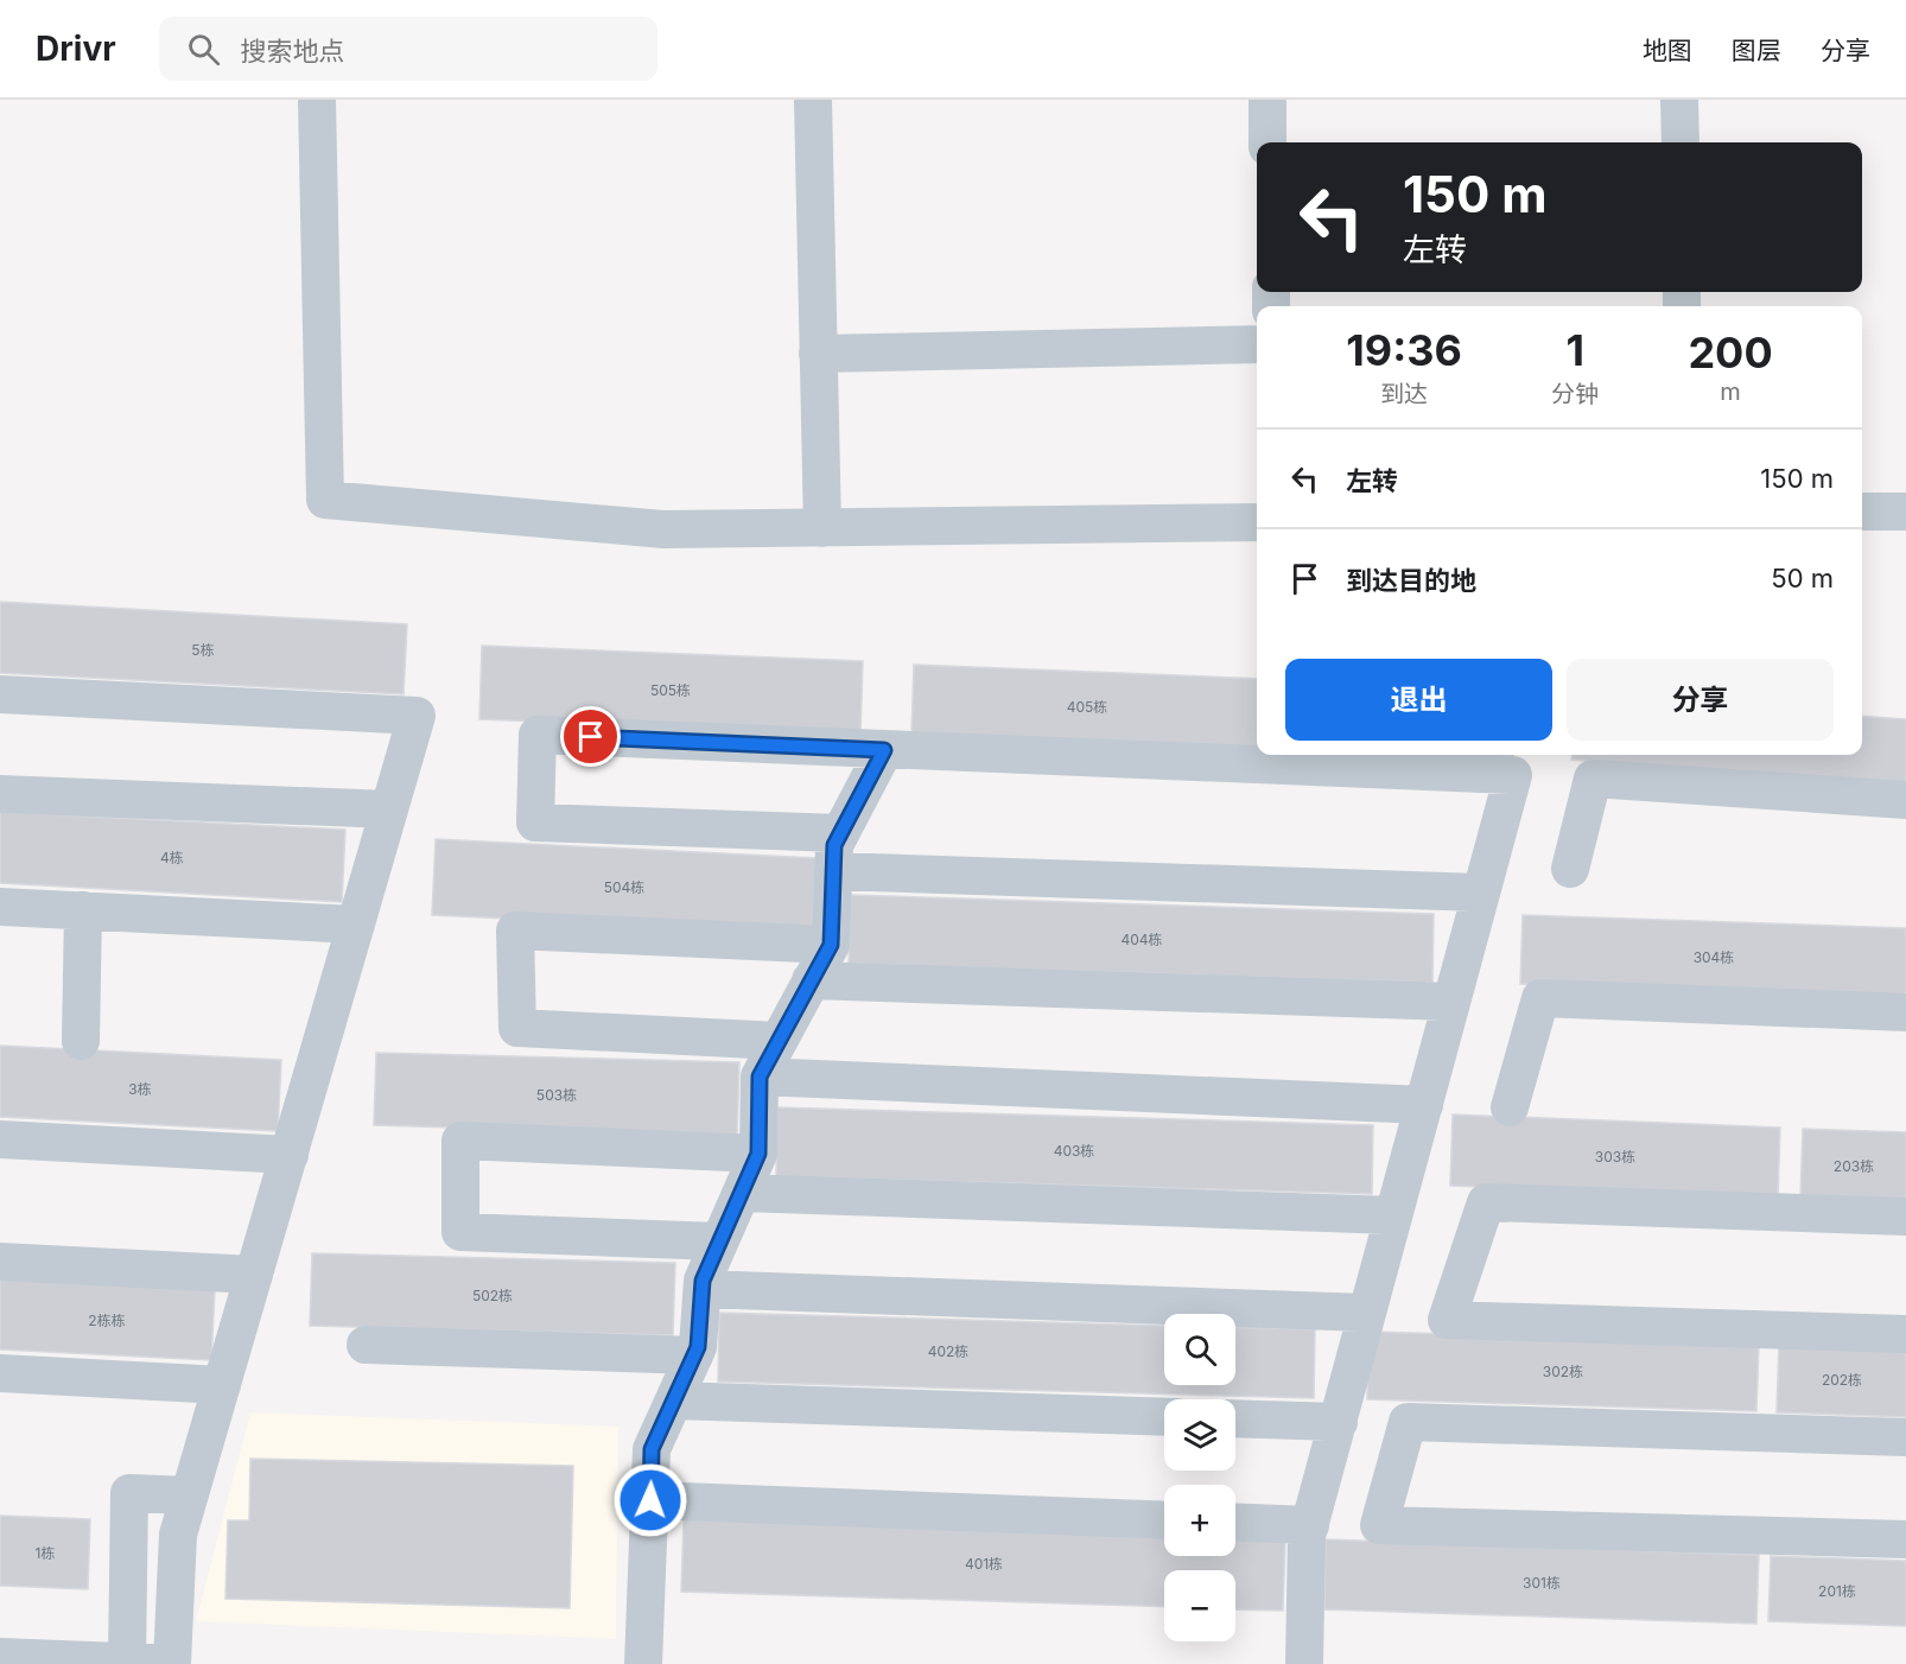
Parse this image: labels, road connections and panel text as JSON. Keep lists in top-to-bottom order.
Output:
{
  "house_numbers": [
    "5栋",
    "505栋",
    "405栋",
    "4栋",
    "504栋",
    "404栋",
    "304栋",
    "3栋",
    "503栋",
    "403栋",
    "303栋",
    "203栋",
    "502栋",
    "2栋栋",
    "402栋",
    "302栋",
    "202栋",
    "1栋",
    "401栋",
    "301栋",
    "201栋"
  ],
  "page": {
    "header": "Drivr",
    "search": "搜索地点",
    "nav": ["地图", "图层", "分享"],
    "turn": ["150 m", "左转"],
    "eta": [
      "19:36",
      "到达",
      "1",
      "分钟",
      "200",
      "m"
    ],
    "list": [
      {
        "name": "左转",
        "value": "150 m"
      },
      {
        "name": "到达目的地",
        "value": "50 m"
      }
    ],
    "buttons": ["退出", "分享"],
    "map_buttons": ["+", "−"]
  }
}
